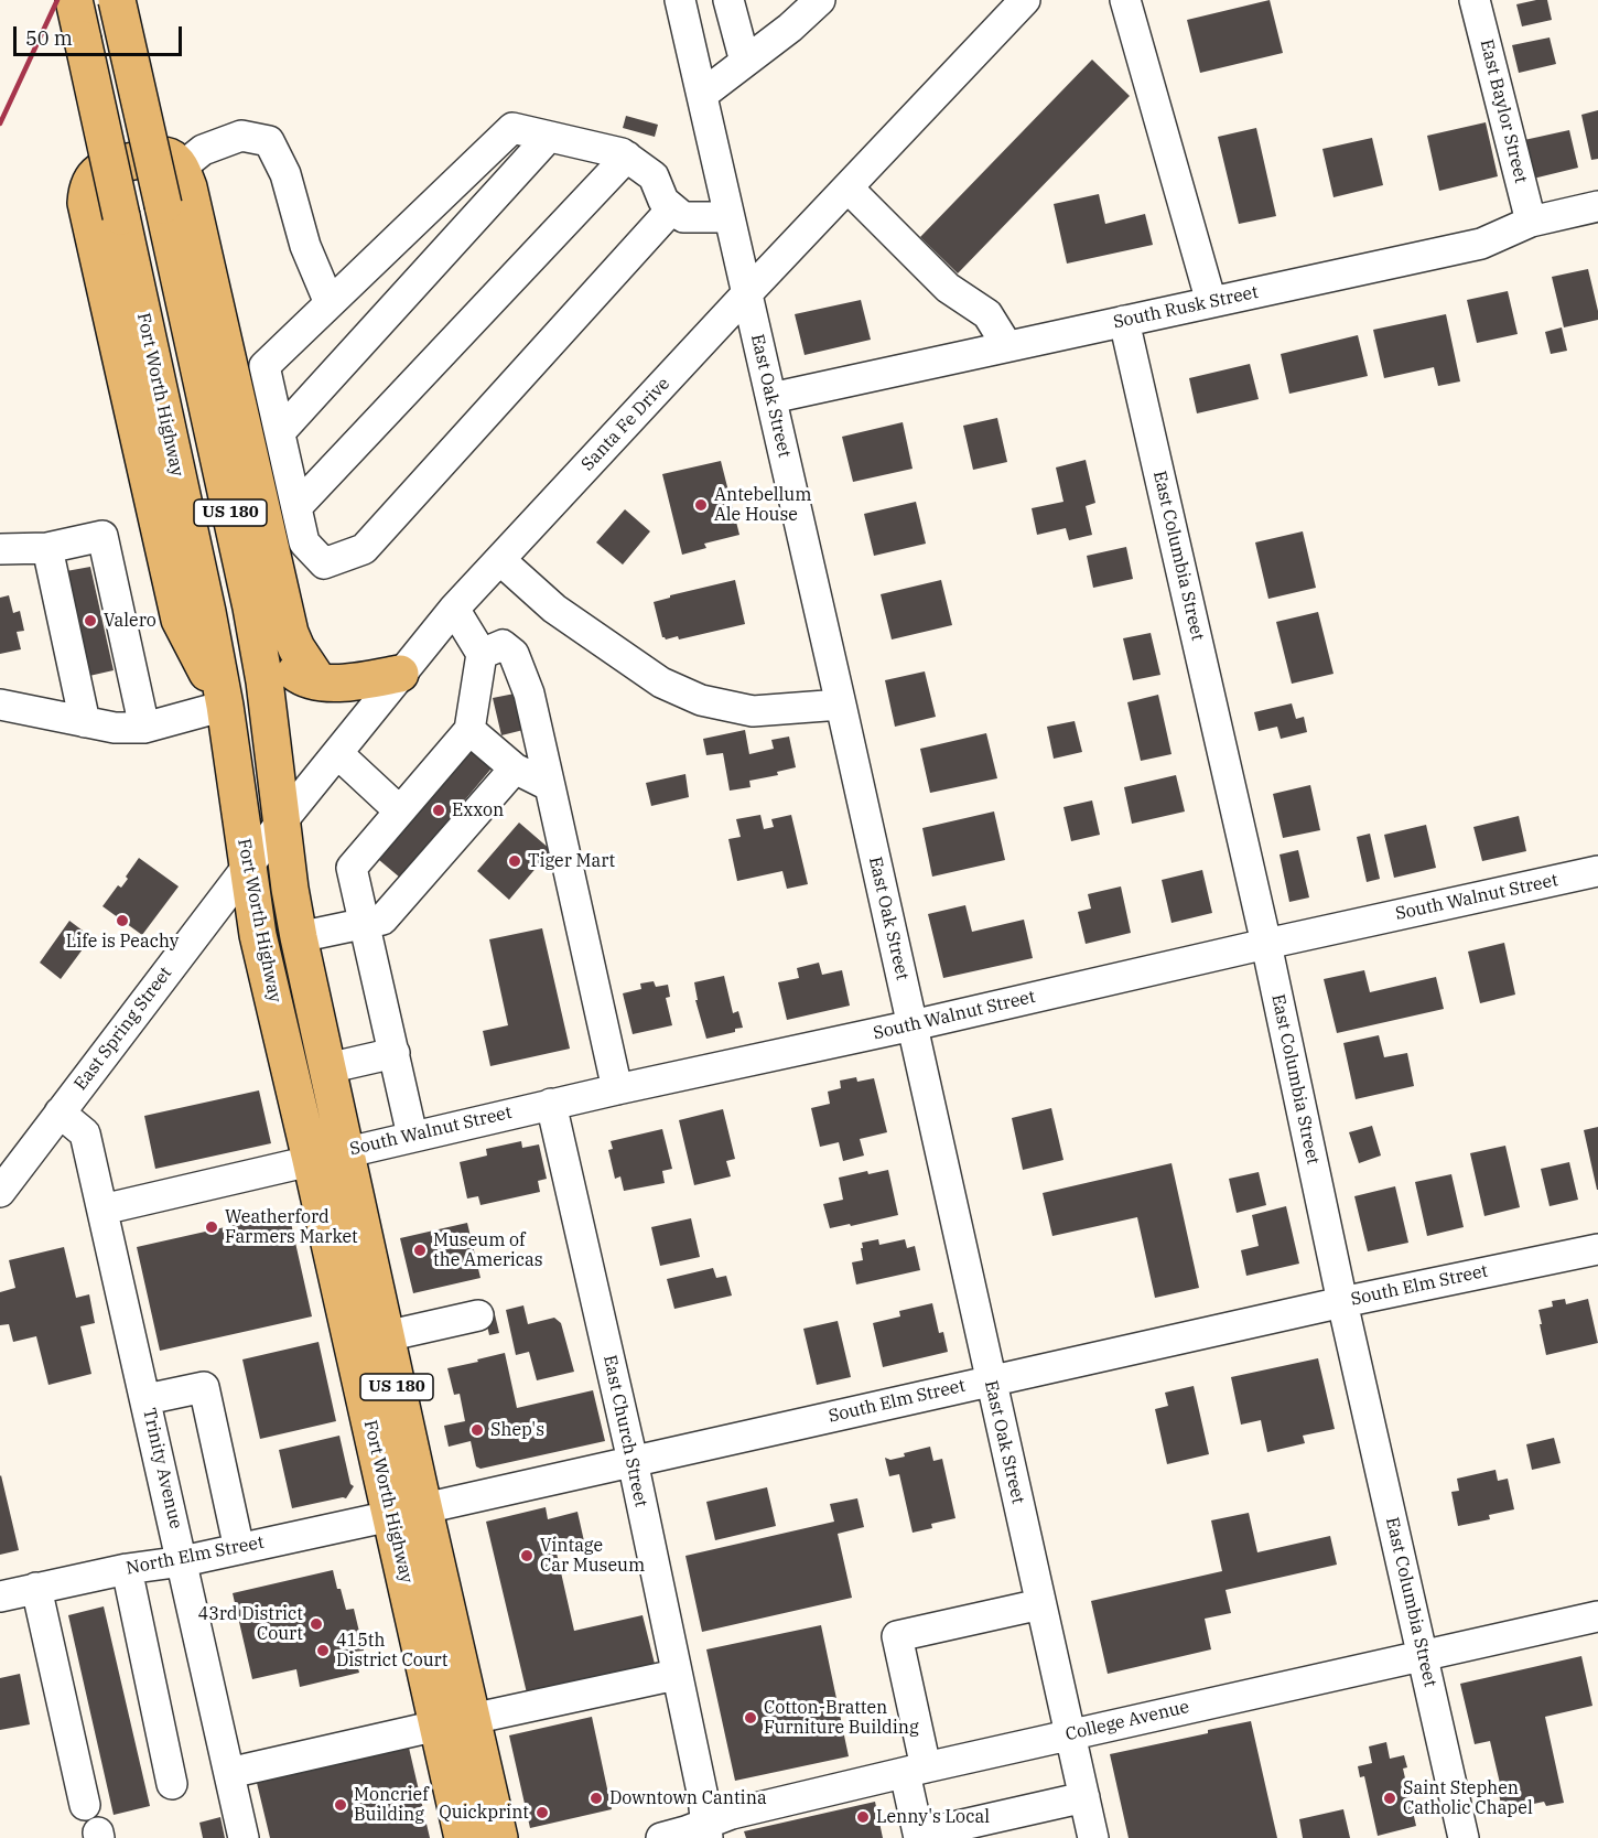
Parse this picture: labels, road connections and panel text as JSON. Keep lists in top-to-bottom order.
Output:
{
  "streets": {
    "main road": ["Fort Worth Highway", "US 180"],
    "street": [
      "East Baylor Street",
      "South Rusk Street",
      "East Oak Street",
      "Santa Fe Drive",
      "East Columbia Street",
      "South Walnut Street",
      "East Spring Street",
      "South Elm Street",
      "East Church Street",
      "Trinity Avenue",
      "North Elm Street",
      "College Avenue"
    ]
  },
  "crossings": [
    ["East Baylor Street", "South Rusk Street"],
    ["South Rusk Street", "East Oak Street"],
    ["South Rusk Street", "East Columbia Street"],
    ["Fort Worth Highway", "Santa Fe Drive"],
    ["Fort Worth Highway", "South Walnut Street"],
    ["Fort Worth Highway", "East Spring Street"],
    ["Fort Worth Highway", "South Elm Street"],
    ["Fort Worth Highway", "North Elm Street"],
    ["East Oak Street", "Santa Fe Drive"],
    ["East Oak Street", "South Walnut Street"],
    ["East Oak Street", "South Elm Street"],
    ["East Oak Street", "College Avenue"],
    ["Santa Fe Drive", "East Spring Street"],
    ["East Columbia Street", "South Walnut Street"],
    ["East Columbia Street", "South Elm Street"],
    ["East Columbia Street", "College Avenue"],
    ["South Walnut Street", "East Church Street"],
    ["South Walnut Street", "Trinity Avenue"],
    ["East Spring Street", "Trinity Avenue"],
    ["South Elm Street", "East Church Street"],
    ["South Elm Street", "North Elm Street"],
    ["East Church Street", "College Avenue"],
    ["Trinity Avenue", "North Elm Street"]
  ],
  "places": [
    "Antebellum Ale House",
    "Valero",
    "Exxon",
    "Tiger Mart",
    "Life is Peachy",
    "Weatherford Farmers Market",
    "Museum of the Americas",
    "Shep's",
    "Vintage Car Museum",
    "43rd District Court",
    "415th District Court",
    "Cotton-Bratten Furniture Building",
    "Downtown Cantina",
    "Saint Stephen Catholic Chapel",
    "Moncrief Building",
    "Quickprint",
    "Lenny's Local"
  ],
  "scale_bar": "50 m"
}
